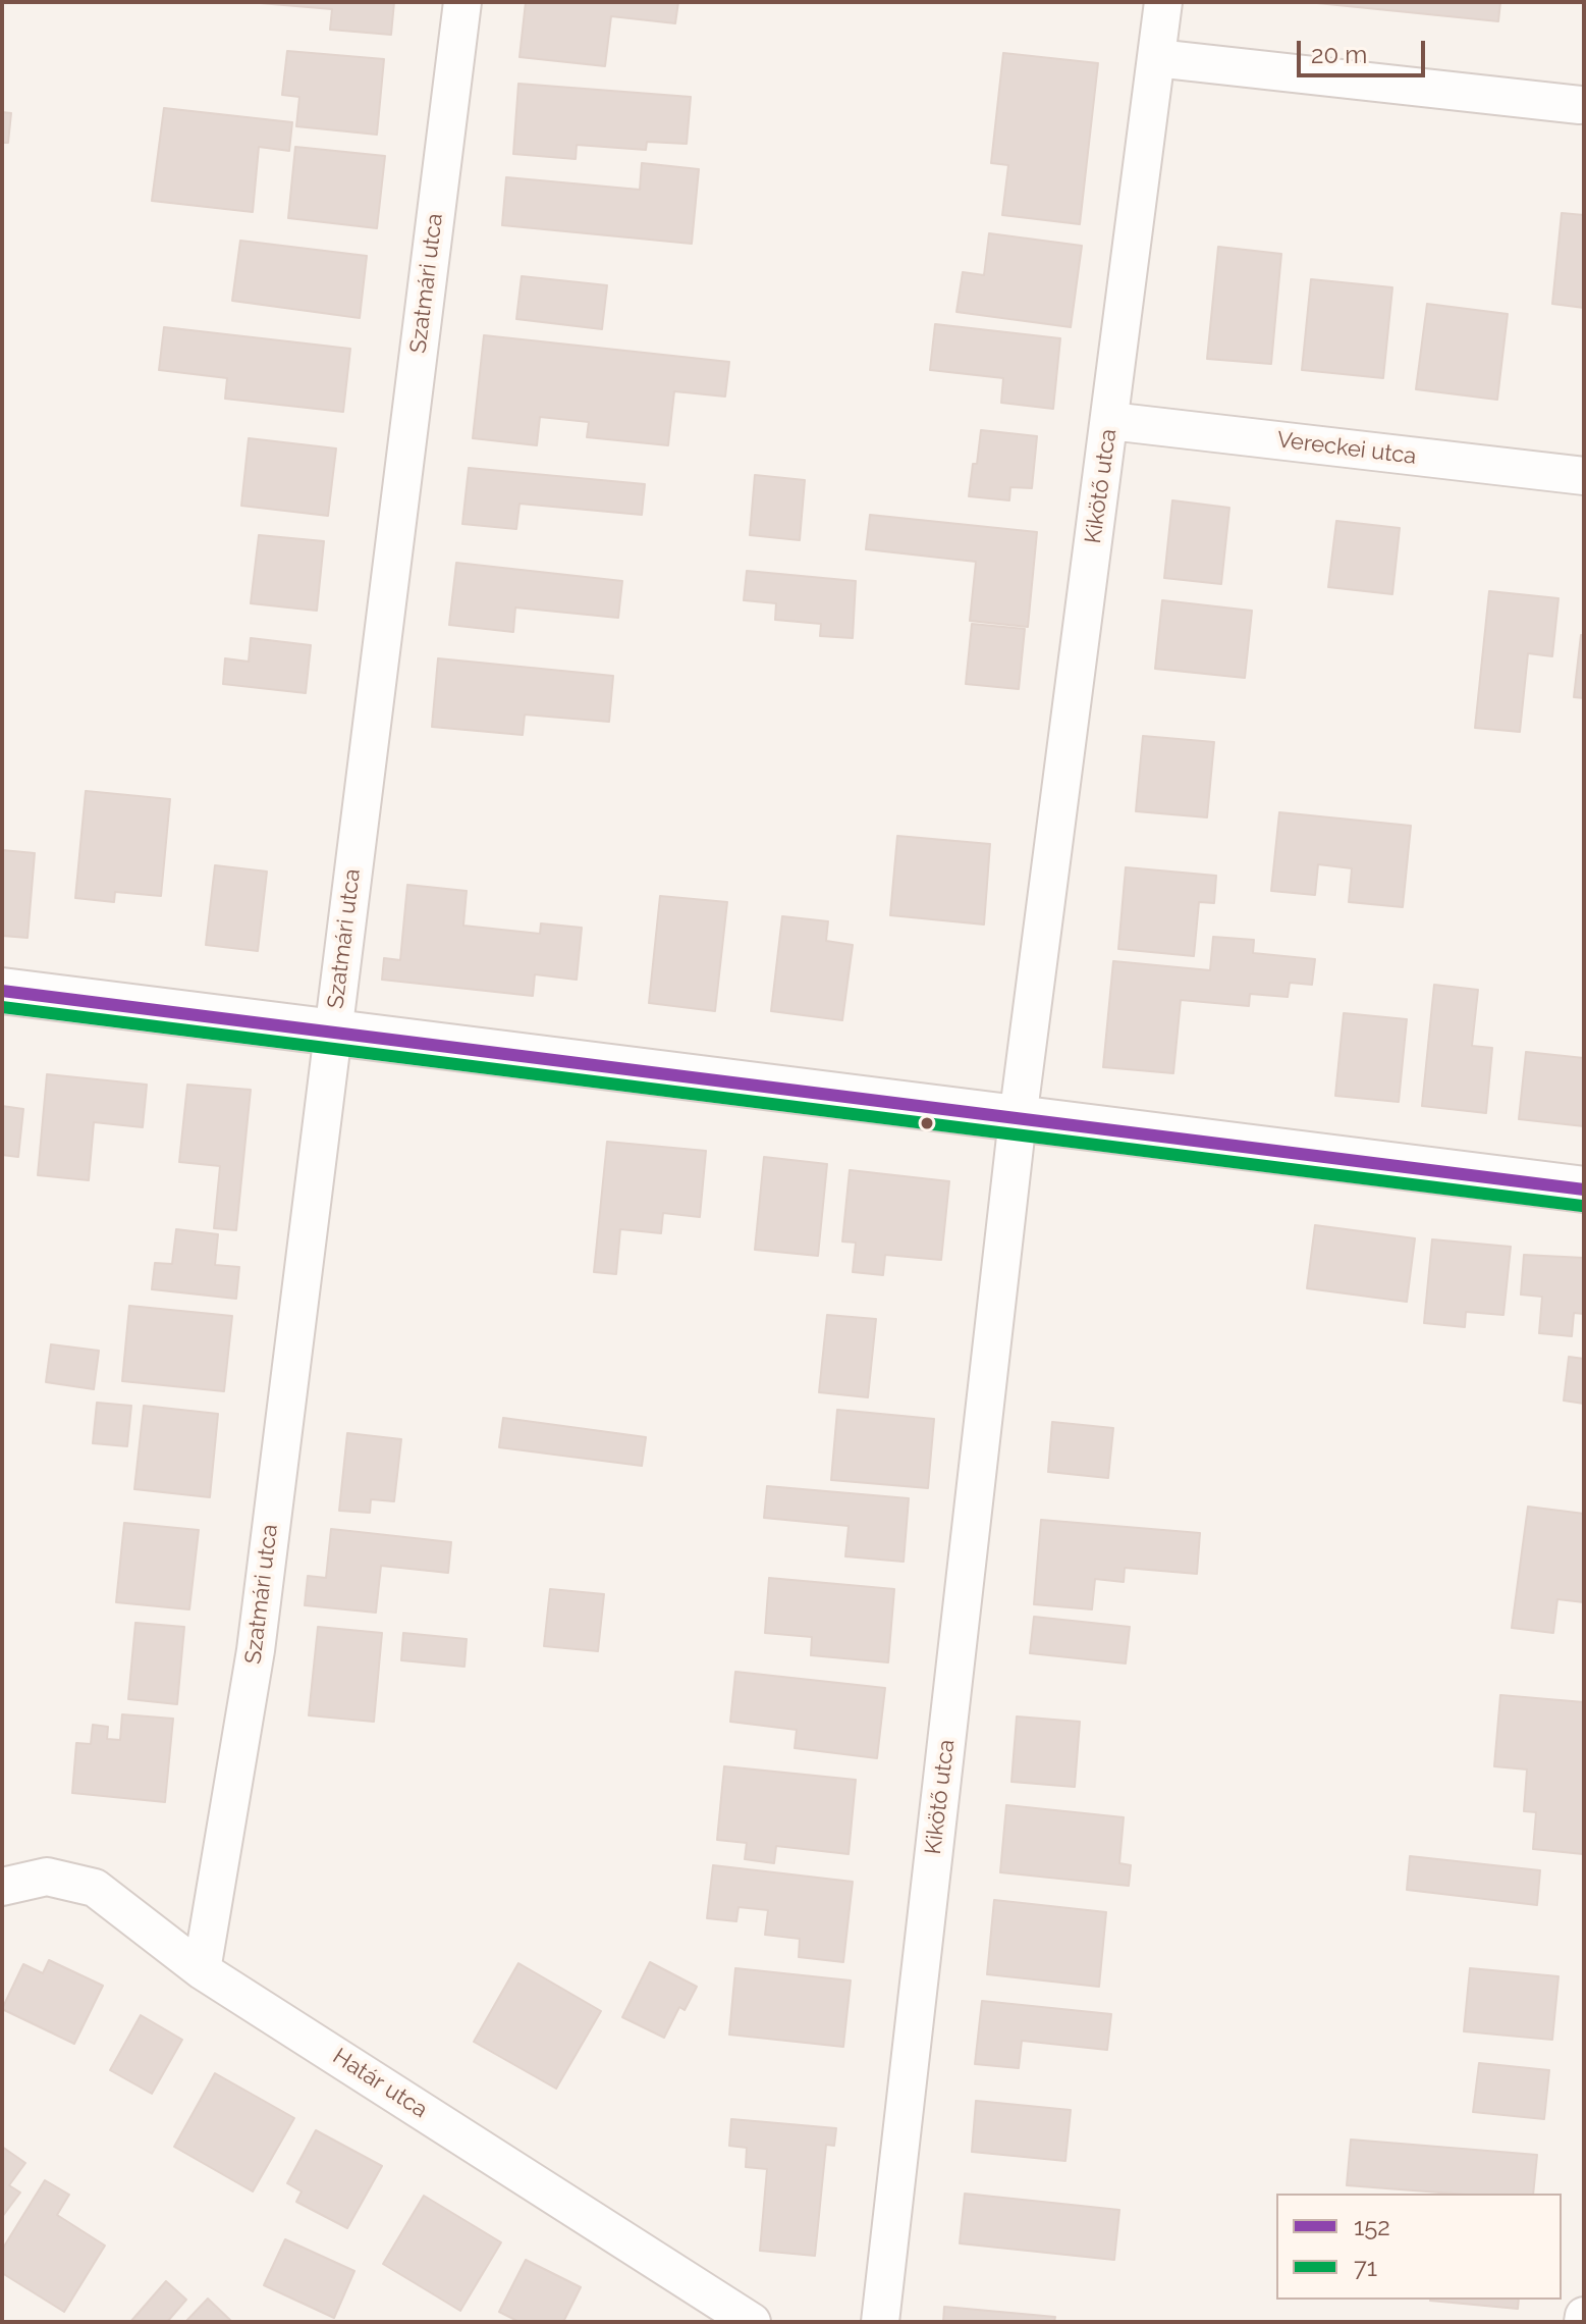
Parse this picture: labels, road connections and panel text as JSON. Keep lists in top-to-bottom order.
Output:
{
  "streets": {
    "street": [
      "Szatmári utca",
      "Vereckei utca",
      "Kikötő utca",
      "Határ utca"
    ]
  },
  "crossings": [
    ["Szatmári utca", "Határ utca"],
    ["Vereckei utca", "Kikötő utca"]
  ],
  "lines": ["transit line 152", "transit line 71"],
  "legend": ["152", "71"],
  "scale_bar": "20 m"
}
